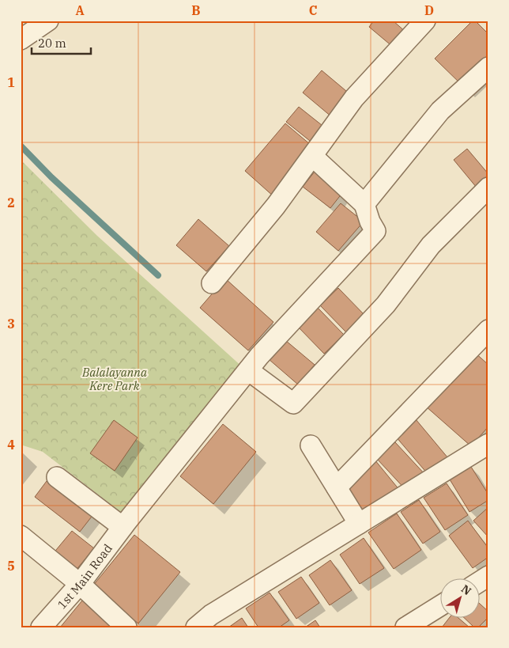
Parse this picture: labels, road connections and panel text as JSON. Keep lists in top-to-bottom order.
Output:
{
  "streets": {
    "street": ["1st Main Road"]
  },
  "parks": ["Balalayanna Kere Park"],
  "scale_bar": "20 m",
  "north": "top right",
  "grid": {
    "columns": [
      "A",
      "B",
      "C",
      "D"
    ],
    "rows": [
      "1",
      "2",
      "3",
      "4",
      "5"
    ]
  }
}
